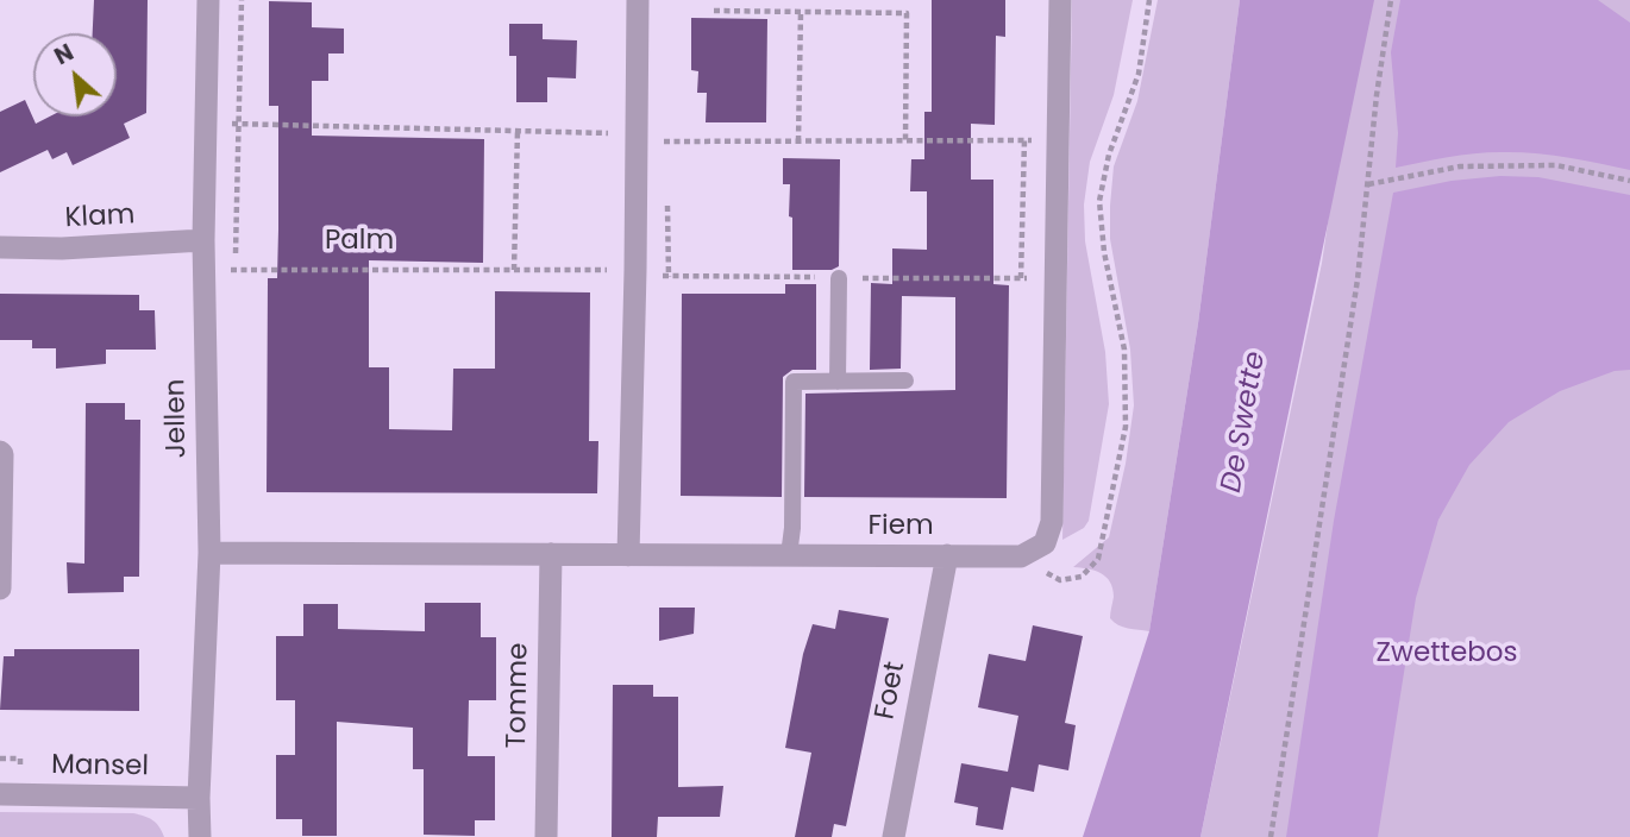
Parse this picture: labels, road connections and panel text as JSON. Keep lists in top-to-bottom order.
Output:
{
  "streets": {
    "street": [
      "Klam",
      "Jellen",
      "Fiem",
      "Foet",
      "Tomme",
      "Mansel"
    ],
    "path": ["Palm"]
  },
  "crossings": [
    ["Klam", "Jellen"],
    ["Palm", "Jellen"],
    ["Jellen", "Fiem"],
    ["Jellen", "Mansel"],
    ["Fiem", "Foet"],
    ["Fiem", "Tomme"]
  ],
  "water": ["De Swette"],
  "parks": ["Zwettebos"],
  "north": "top left"
}
